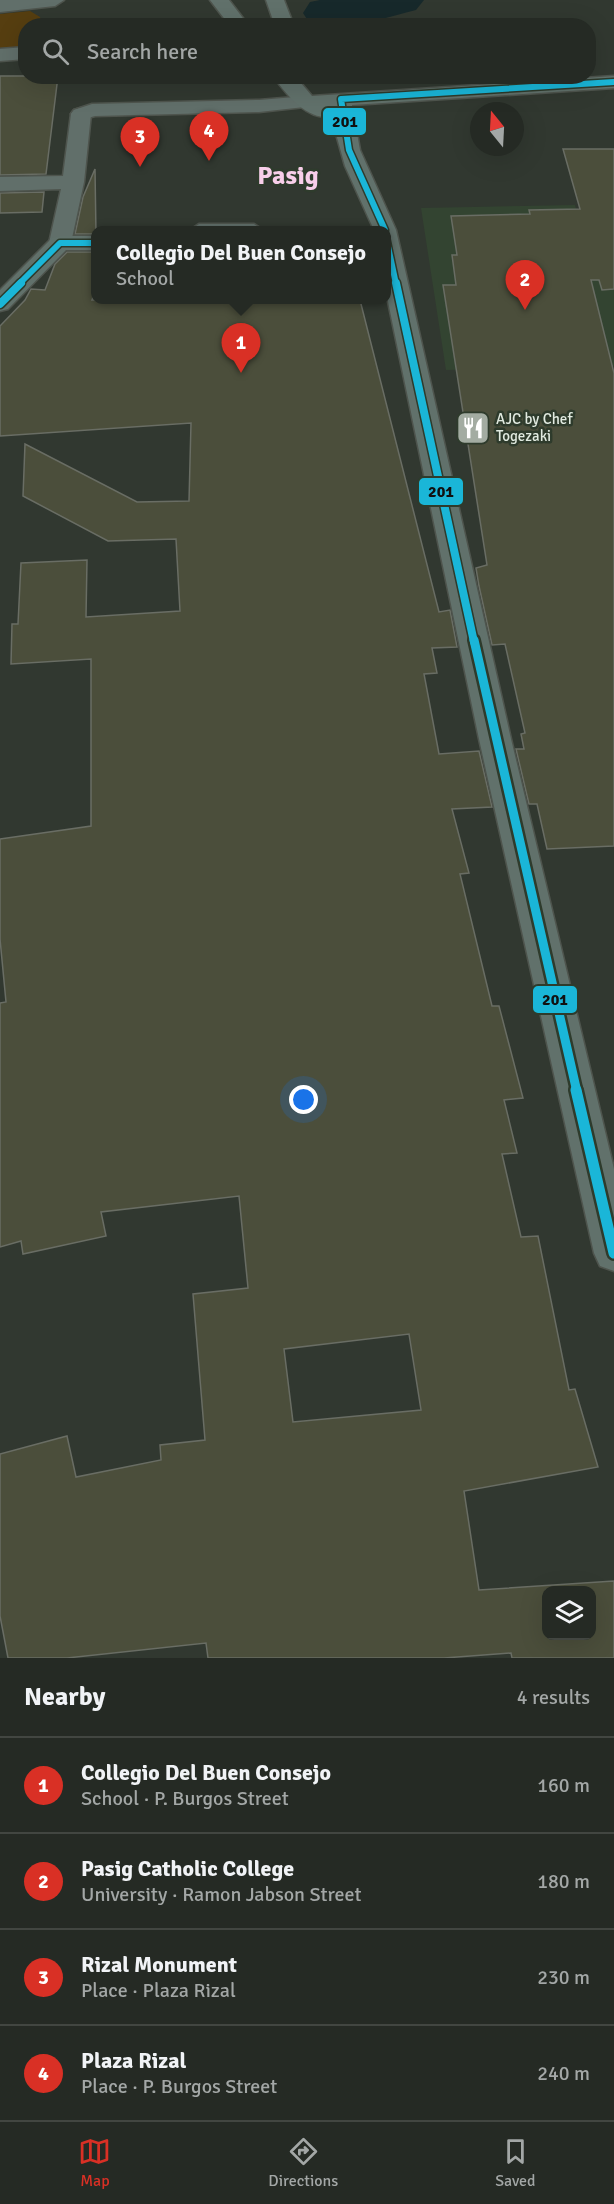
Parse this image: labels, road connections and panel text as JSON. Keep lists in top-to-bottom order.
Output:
{
  "districts": ["Pasig"],
  "places": {
    "restaurant": ["AJC by Chef Togezaki"]
  },
  "lines": ["transit line 201"],
  "north": "top",
  "page": {
    "search": "Search here",
    "pins": [
      "4",
      "3",
      "2",
      "1"
    ],
    "popup": ["Collegio Del Buen Consejo", "School"],
    "heading": ["Nearby", "4 results"],
    "list": [
      {
        "mark": "1",
        "name": "Collegio Del Buen Consejo",
        "note": "School · P. Burgos Street",
        "value": "160 m"
      },
      {
        "mark": "2",
        "name": "Pasig Catholic College",
        "note": "University · Ramon Jabson Street",
        "value": "180 m"
      },
      {
        "mark": "3",
        "name": "Rizal Monument",
        "note": "Place · Plaza Rizal",
        "value": "230 m"
      },
      {
        "mark": "4",
        "name": "Plaza Rizal",
        "note": "Place · P. Burgos Street",
        "value": "240 m"
      }
    ],
    "nav": ["Map", "Directions", "Saved"]
  }
}
